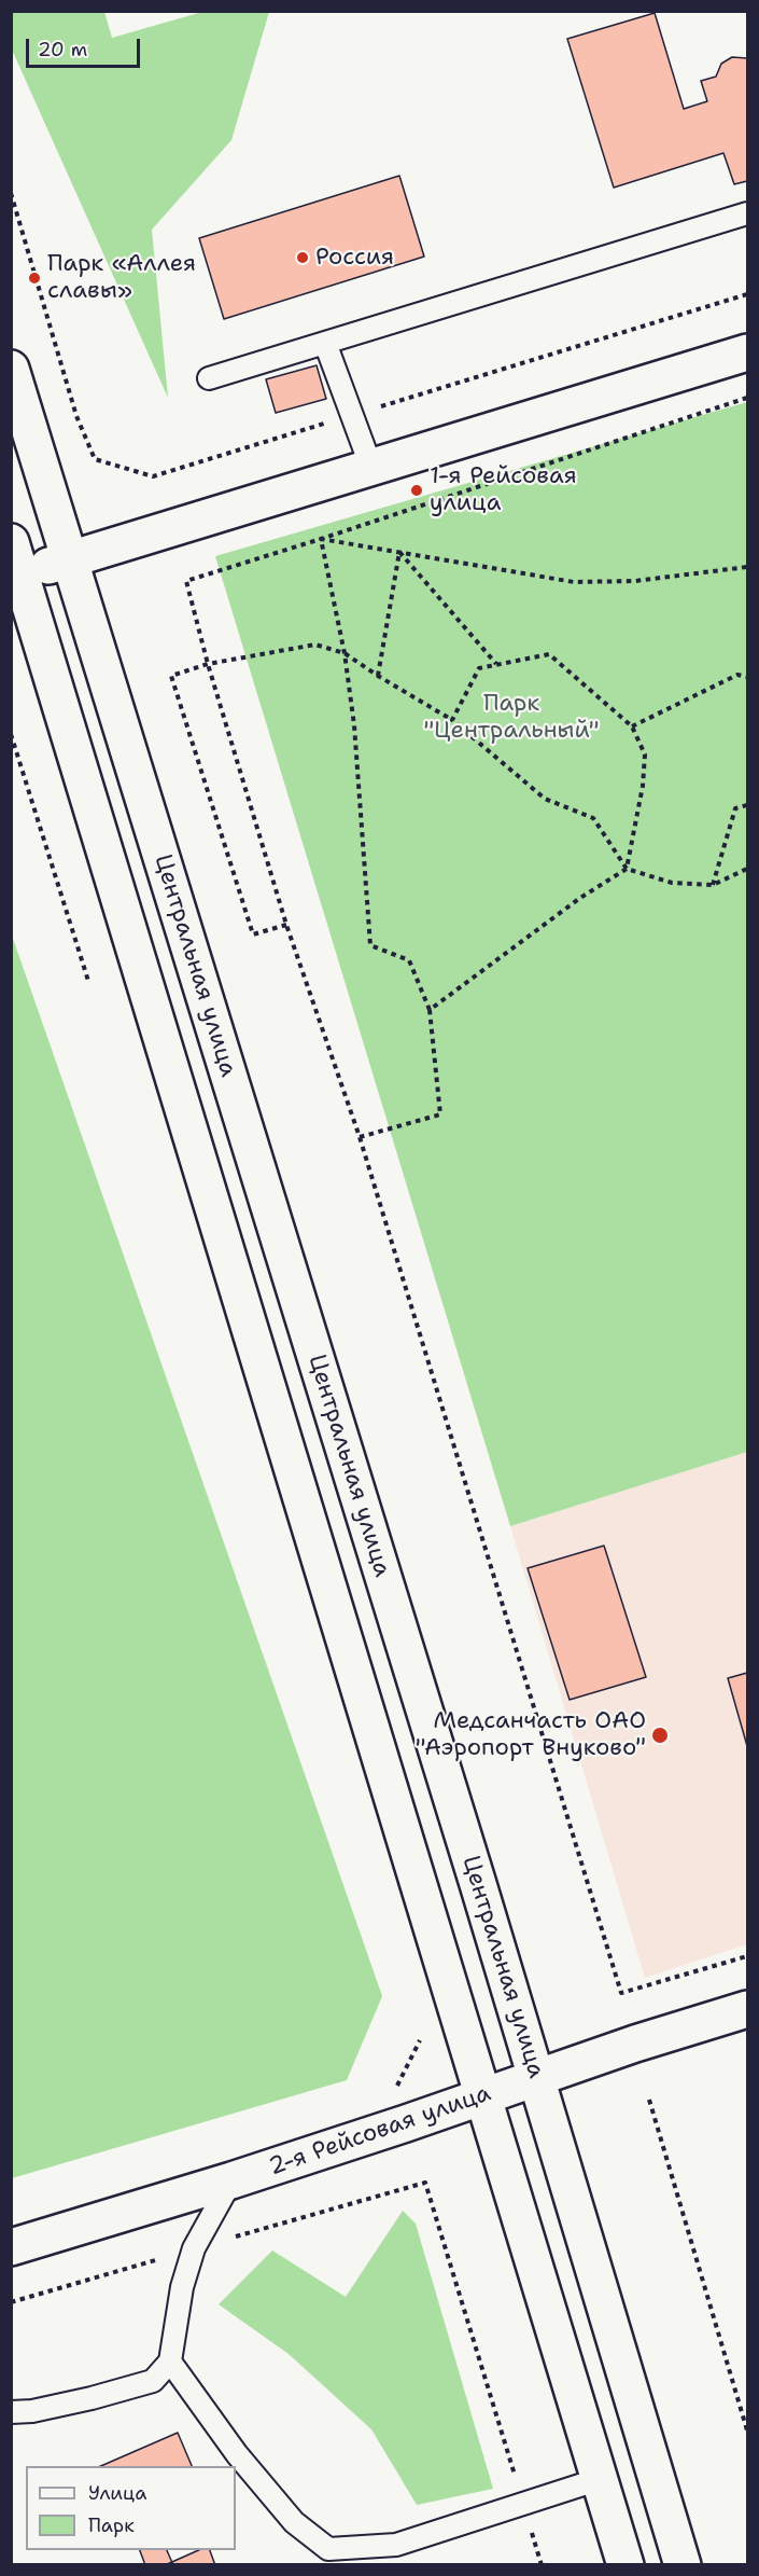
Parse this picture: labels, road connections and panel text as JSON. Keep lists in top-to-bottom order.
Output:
{
  "streets": {
    "main road": ["Центральная улица", "2-я Рейсовая улица"]
  },
  "crossings": [
    ["Центральная улица", "2-я Рейсовая улица"]
  ],
  "parks": ["Парк \"Центральный\""],
  "places": [
    "Россия",
    "Парк «Аллея славы»",
    "1-я Рейсовая улица",
    "Медсанчасть ОАО \"Аэропорт Внуково\""
  ],
  "legend": ["Улица", "Парк"],
  "scale_bar": "20 m"
}
